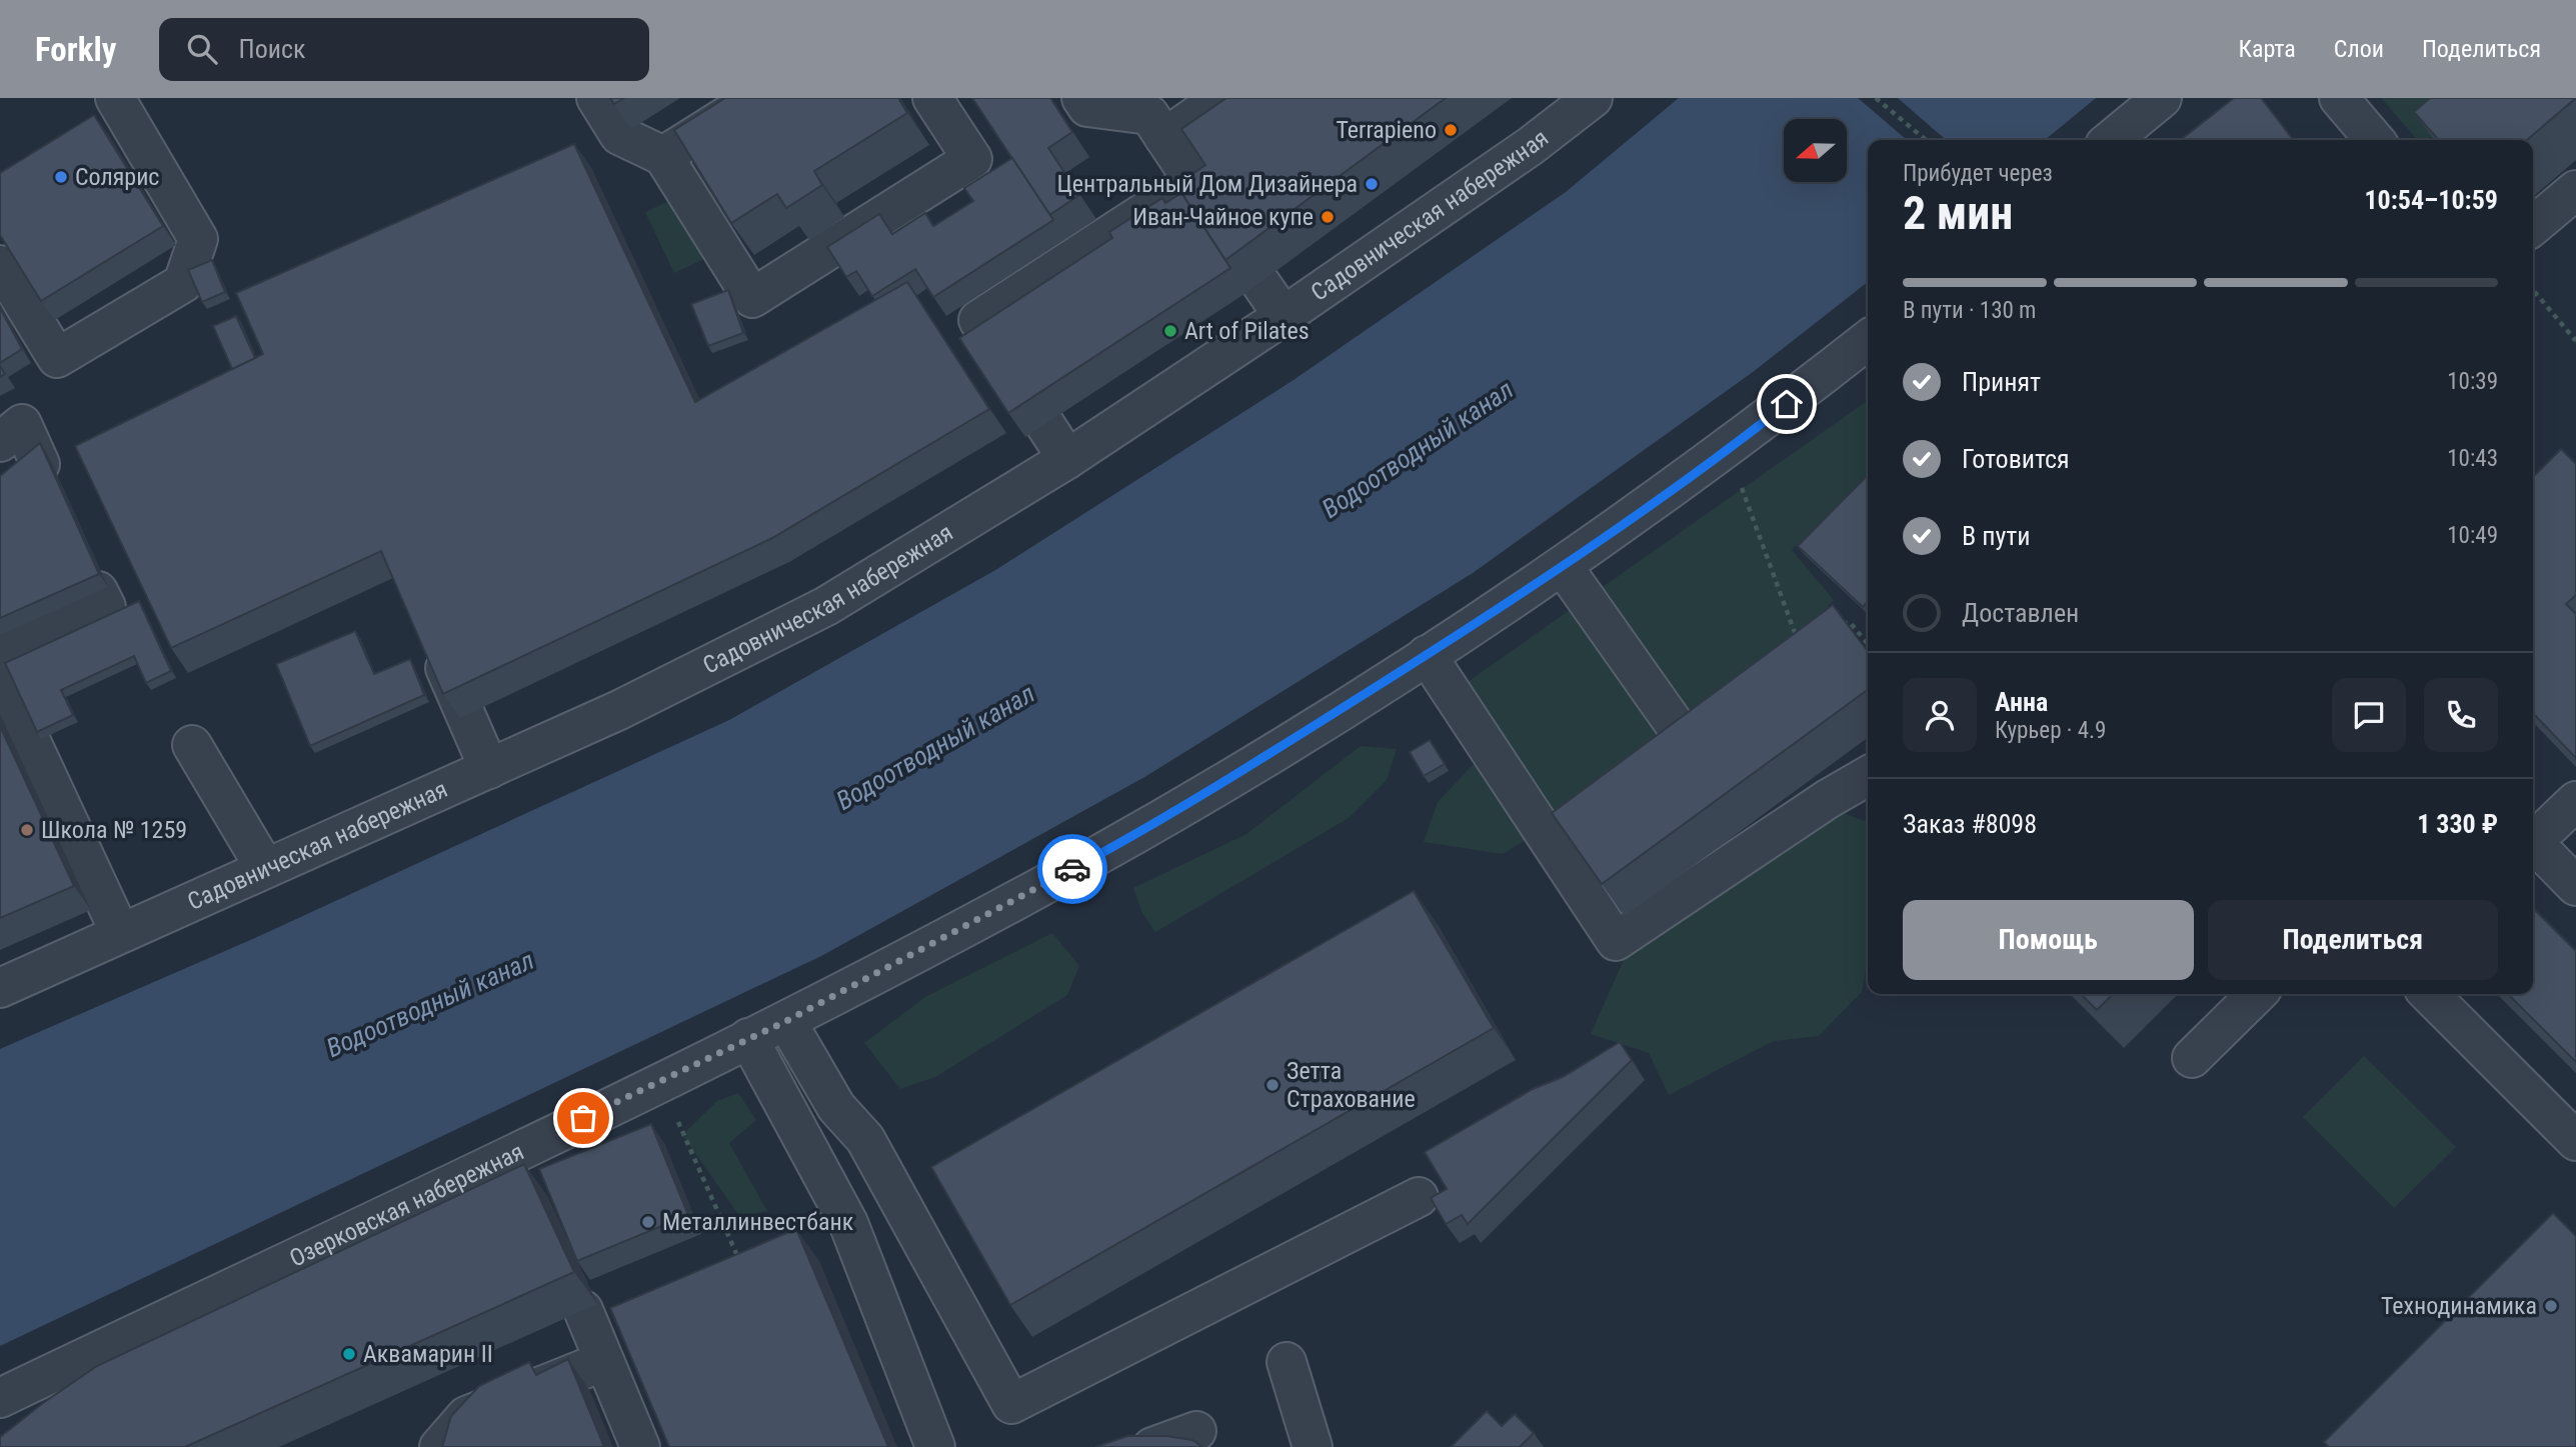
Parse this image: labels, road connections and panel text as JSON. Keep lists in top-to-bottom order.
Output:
{
  "streets": {
    "street": ["Садовническая набережная", "Озерковская набережная"]
  },
  "water": ["Водоотводный канал"],
  "places": [
    "Terrapieno",
    "Солярис",
    "Центральный Дом Дизайнера",
    "Иван-Чайное купе",
    "Art of Pilates",
    "Школа № 1259",
    "Зетта Страхование",
    "Металлинвестбанк",
    "Технодинамика",
    "Аквамарин II"
  ],
  "north": "left",
  "page": {
    "header": "Forkly",
    "search": "Поиск",
    "nav": ["Карта", "Слои", "Поделиться"],
    "heading": ["2 мин", "Прибудет через", "10:54–10:59"],
    "panel": [
      "Анна",
      "Курьер · 4.9",
      "Заказ #8098",
      "1 330 ₽"
    ],
    "bar": "В пути · 130 m",
    "list": [
      ["Принят", "10:39"],
      ["Готовится", "10:43"],
      ["В пути", "10:49"],
      "Доставлен"
    ],
    "buttons": ["Помощь", "Поделиться"]
  }
}
